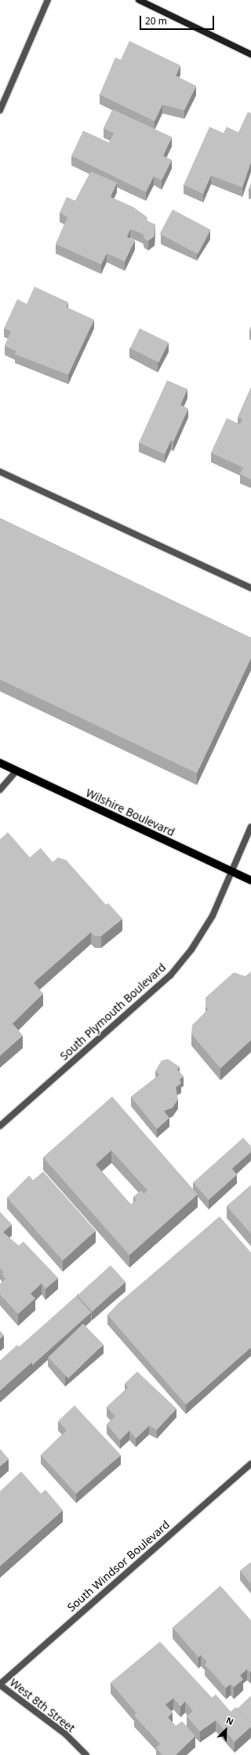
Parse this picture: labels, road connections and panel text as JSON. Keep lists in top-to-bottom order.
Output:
{
  "streets": {
    "main road": ["Wilshire Boulevard"],
    "street": ["South Plymouth Boulevard", "South Windsor Boulevard", "West 8th Street"]
  },
  "crossings": [
    ["Wilshire Boulevard", "South Plymouth Boulevard"],
    ["South Windsor Boulevard", "West 8th Street"]
  ],
  "scale_bar": "20 m",
  "north": "top right"
}
